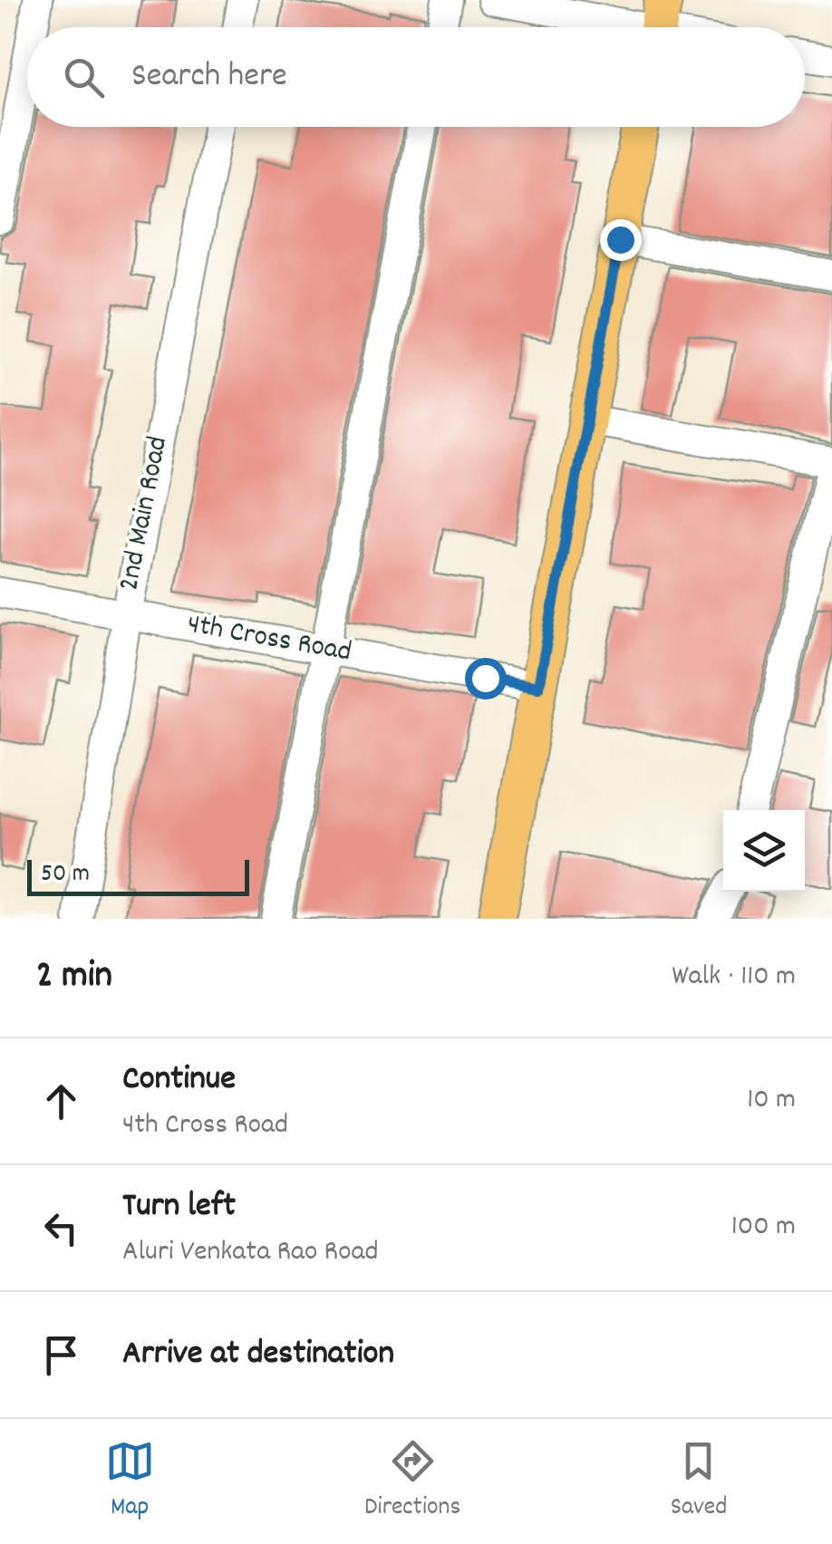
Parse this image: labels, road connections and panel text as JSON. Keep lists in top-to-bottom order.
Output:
{
  "streets": {
    "street": ["2nd Main Road", "4th Cross Road"]
  },
  "crossings": [
    ["2nd Main Road", "4th Cross Road"]
  ],
  "scale_bar": "50 m",
  "page": {
    "search": "Search here",
    "scale": "50 m",
    "heading": ["2 min", "Walk · 110 m"],
    "list": [
      ["Continue", "4th Cross Road", "10 m"],
      ["Turn left", "Aluri Venkata Rao Road", "100 m"],
      "Arrive at destination"
    ],
    "nav": ["Map", "Directions", "Saved"]
  }
}
